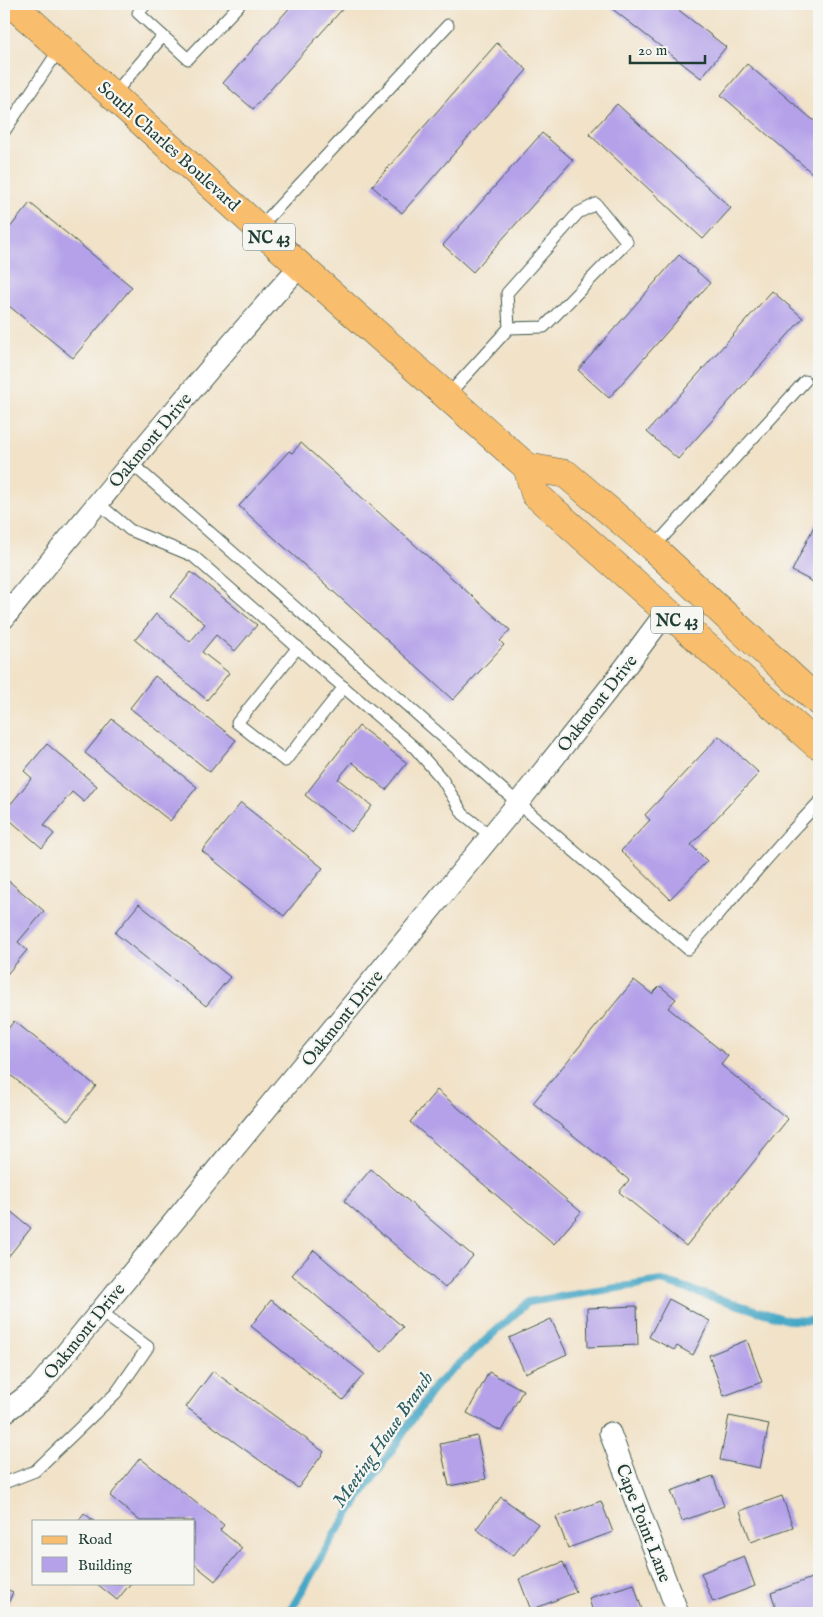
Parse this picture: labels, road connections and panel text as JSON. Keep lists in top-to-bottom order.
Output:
{
  "streets": {
    "main road": ["South Charles Boulevard", "NC 43"],
    "street": ["Oakmont Drive", "Cape Point Lane"]
  },
  "crossings": [
    ["South Charles Boulevard", "NC 43"],
    ["South Charles Boulevard", "Oakmont Drive"],
    ["NC 43", "Oakmont Drive"]
  ],
  "water": ["Meeting House Branch"],
  "legend": ["Road", "Building"],
  "scale_bar": "20 m"
}
